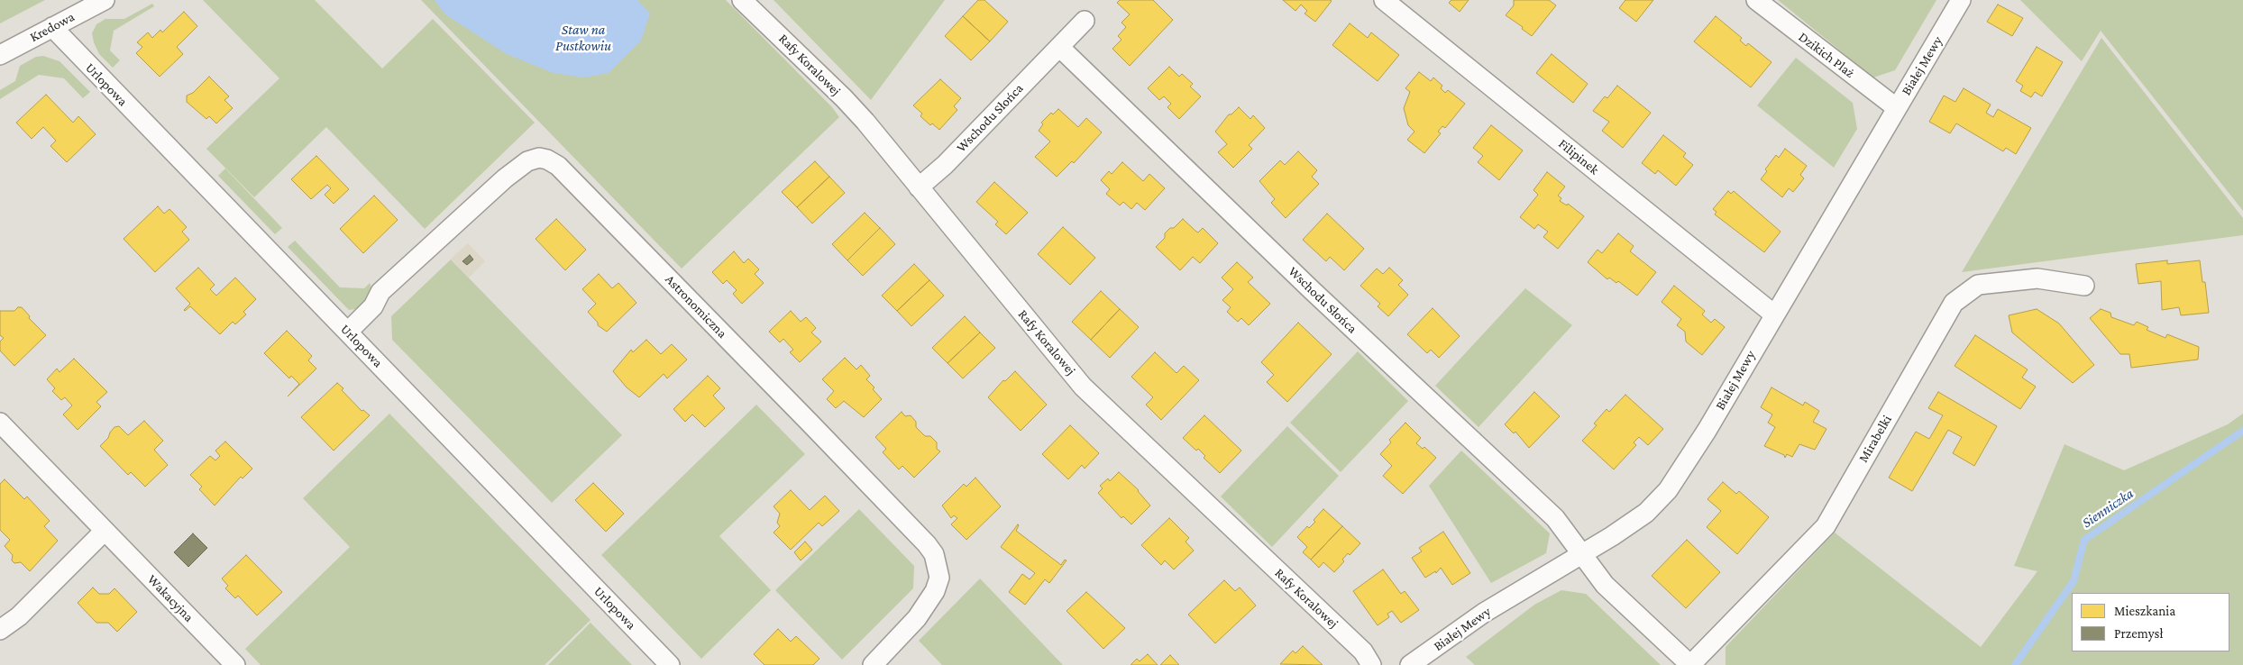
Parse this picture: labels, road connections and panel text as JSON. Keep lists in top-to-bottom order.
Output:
{
  "streets": {
    "street": [
      "Kredowa",
      "Dzikich Plaż",
      "Rafy Koralowej",
      "Białej Mewy",
      "Urlopowa",
      "Wschodu Słońca",
      "Filipinek",
      "Astronomiczna",
      "Mirabelki",
      "Wakacyjna"
    ]
  },
  "crossings": [
    ["Kredowa", "Urlopowa"],
    ["Dzikich Plaż", "Białej Mewy"],
    ["Rafy Koralowej", "Wschodu Słońca"],
    ["Białej Mewy", "Wschodu Słońca"],
    ["Białej Mewy", "Filipinek"],
    ["Urlopowa", "Astronomiczna"],
    ["Wschodu Słońca", "Mirabelki"]
  ],
  "water": ["Staw na Pustkowiu", "Sienniczka"],
  "legend": ["Mieszkania", "Przemysł"]
}
